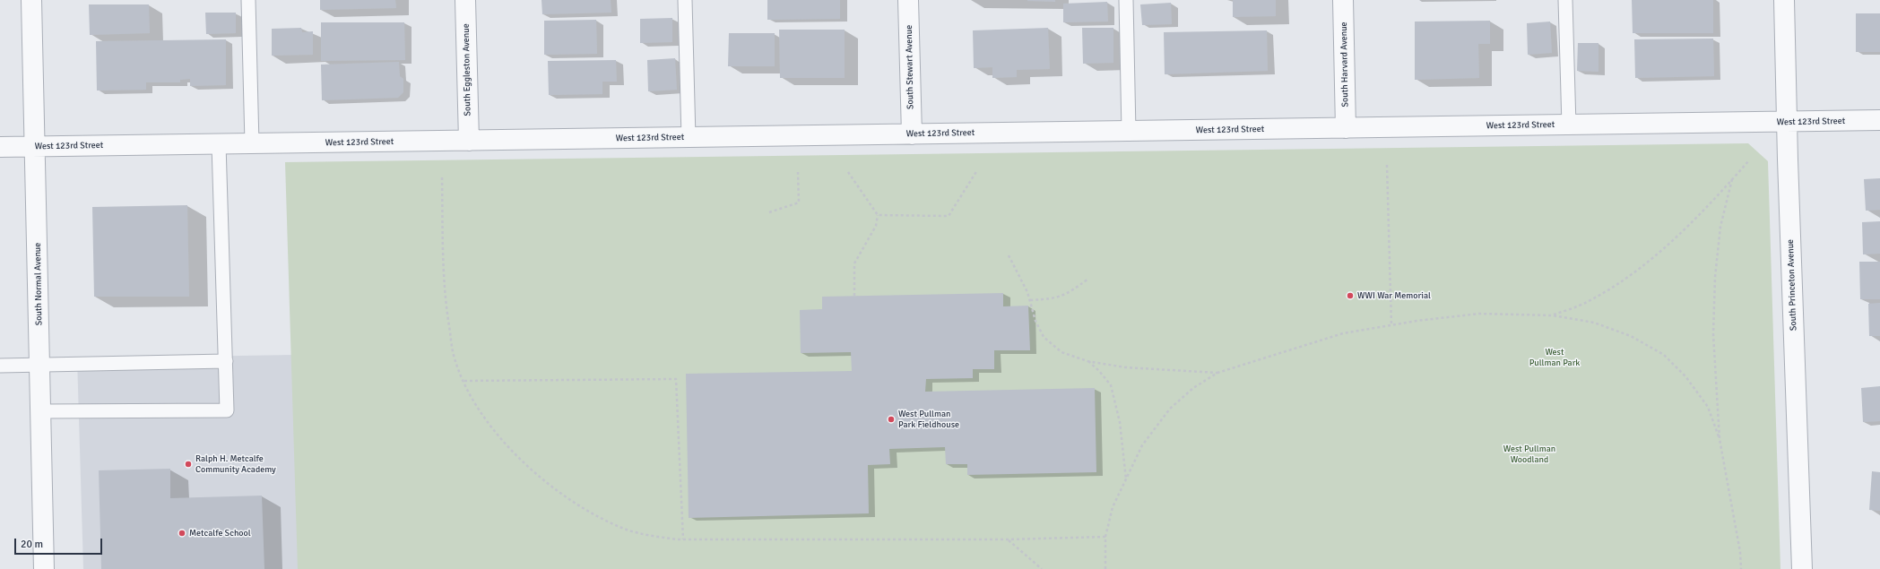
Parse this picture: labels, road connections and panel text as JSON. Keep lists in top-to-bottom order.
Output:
{
  "streets": {
    "street": [
      "South Harvard Avenue",
      "South Stewart Avenue",
      "South Eggleston Avenue",
      "West 123rd Street",
      "South Normal Avenue",
      "South Princeton Avenue"
    ]
  },
  "crossings": [
    ["South Harvard Avenue", "West 123rd Street"],
    ["South Stewart Avenue", "West 123rd Street"],
    ["South Eggleston Avenue", "West 123rd Street"],
    ["West 123rd Street", "South Normal Avenue"],
    ["West 123rd Street", "South Princeton Avenue"]
  ],
  "parks": ["West Pullman Park", "West Pullman Woodland"],
  "places": [
    "WWI War Memorial",
    "West Pullman Park Fieldhouse",
    "Ralph H. Metcalfe Community Academy",
    "Metcalfe School"
  ],
  "scale_bar": "20 m"
}
